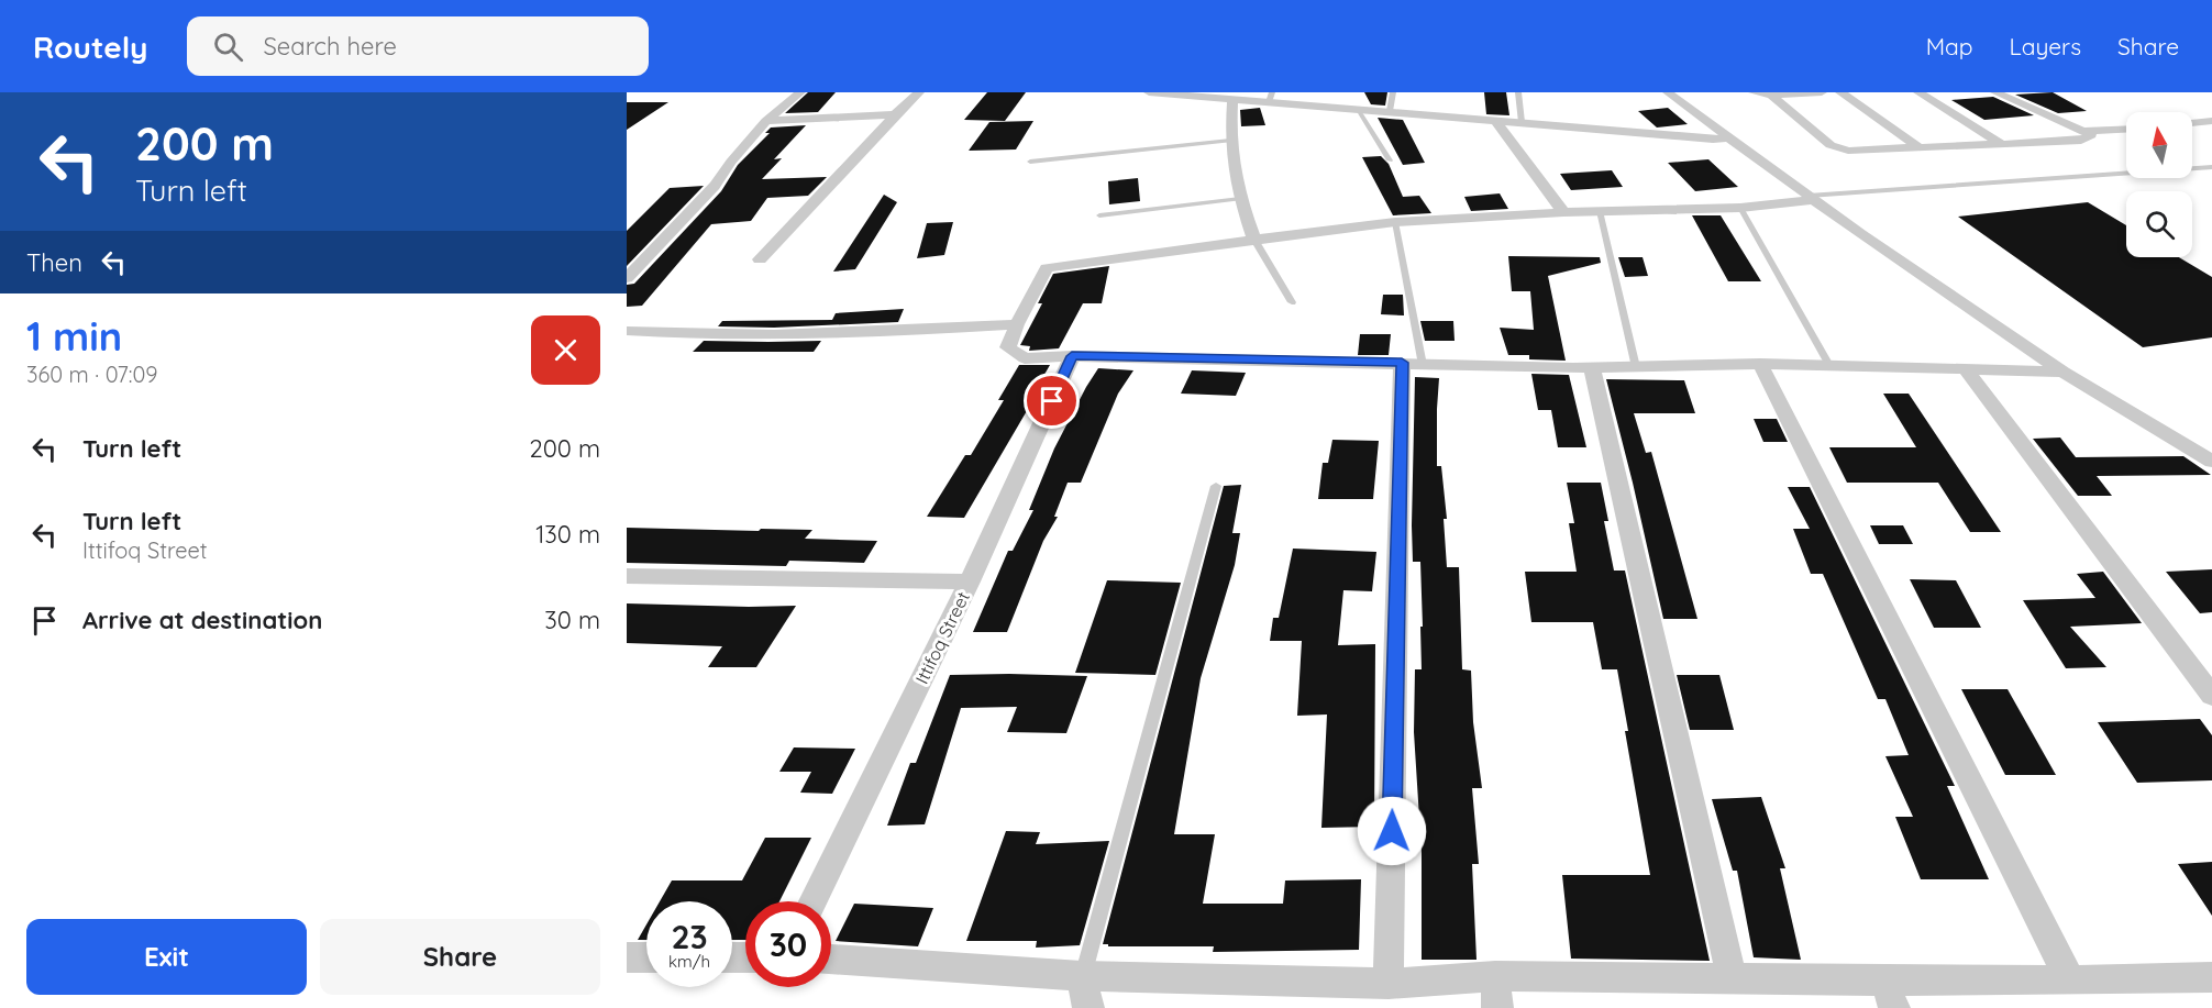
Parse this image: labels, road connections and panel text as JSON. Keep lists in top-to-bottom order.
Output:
{
  "streets": {
    "street": ["Ittifoq Street"]
  },
  "north": "top",
  "page": {
    "header": "Routely",
    "search": "Search here",
    "nav": ["Map", "Layers", "Share"],
    "turn": ["200 m", "Turn left"],
    "then": "Then",
    "heading": ["1 min", "360 m · 07:09"],
    "list": [
      {
        "name": "Turn left",
        "value": "200 m"
      },
      {
        "name": "Turn left",
        "note": "Ittifoq Street",
        "value": "130 m"
      },
      {
        "name": "Arrive at destination",
        "value": "30 m"
      }
    ],
    "speed": "23 km/h",
    "limit": "30",
    "buttons": ["Exit", "Share"]
  }
}
